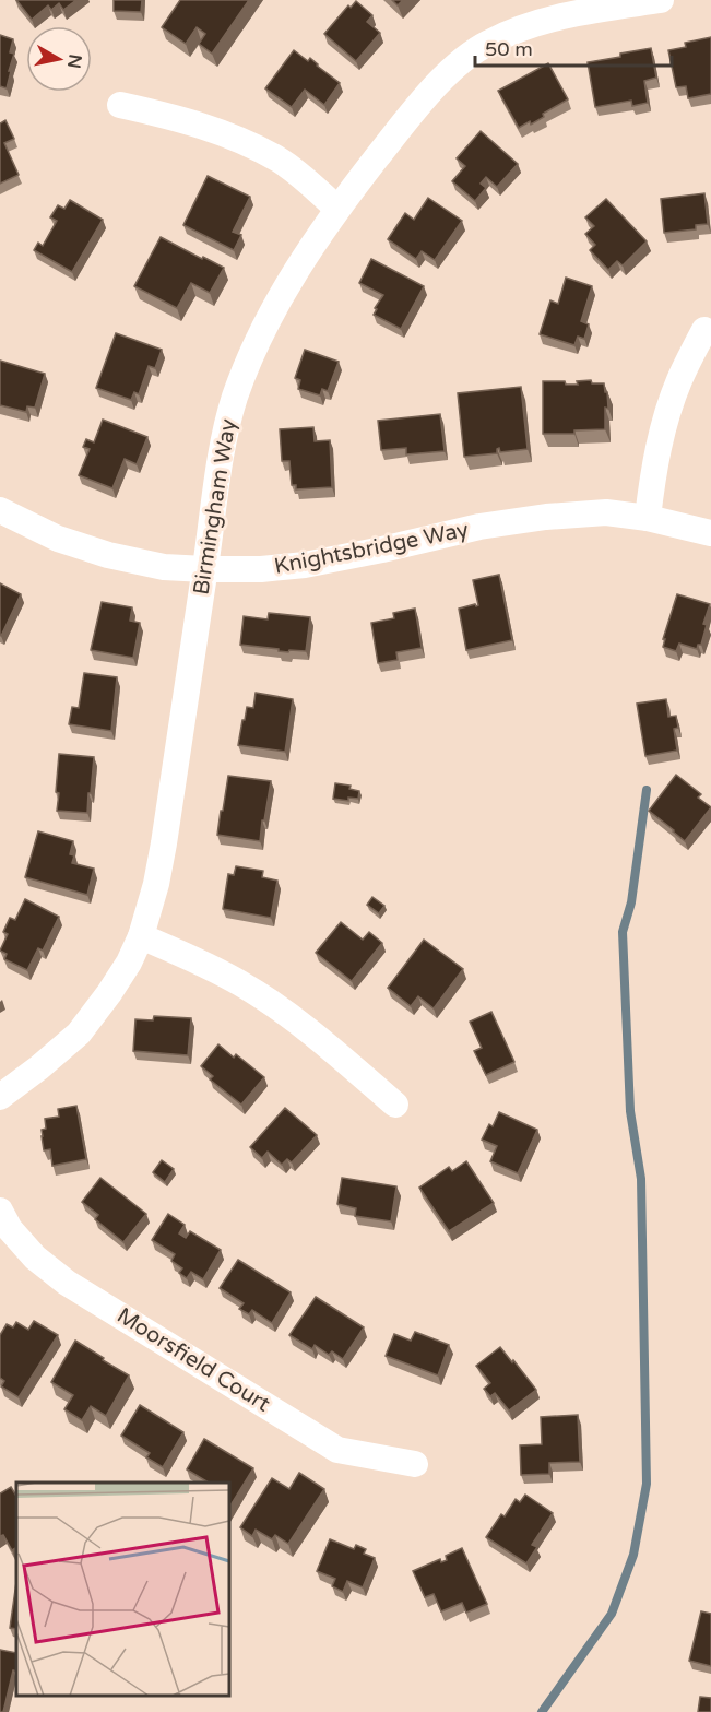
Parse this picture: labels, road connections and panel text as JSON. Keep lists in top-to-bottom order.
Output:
{
  "streets": {
    "street": ["Birmingham Way", "Knightsbridge Way", "Moorsfield Court"]
  },
  "crossings": [
    ["Birmingham Way", "Knightsbridge Way"]
  ],
  "scale_bar": "50 m",
  "north": "right"
}
